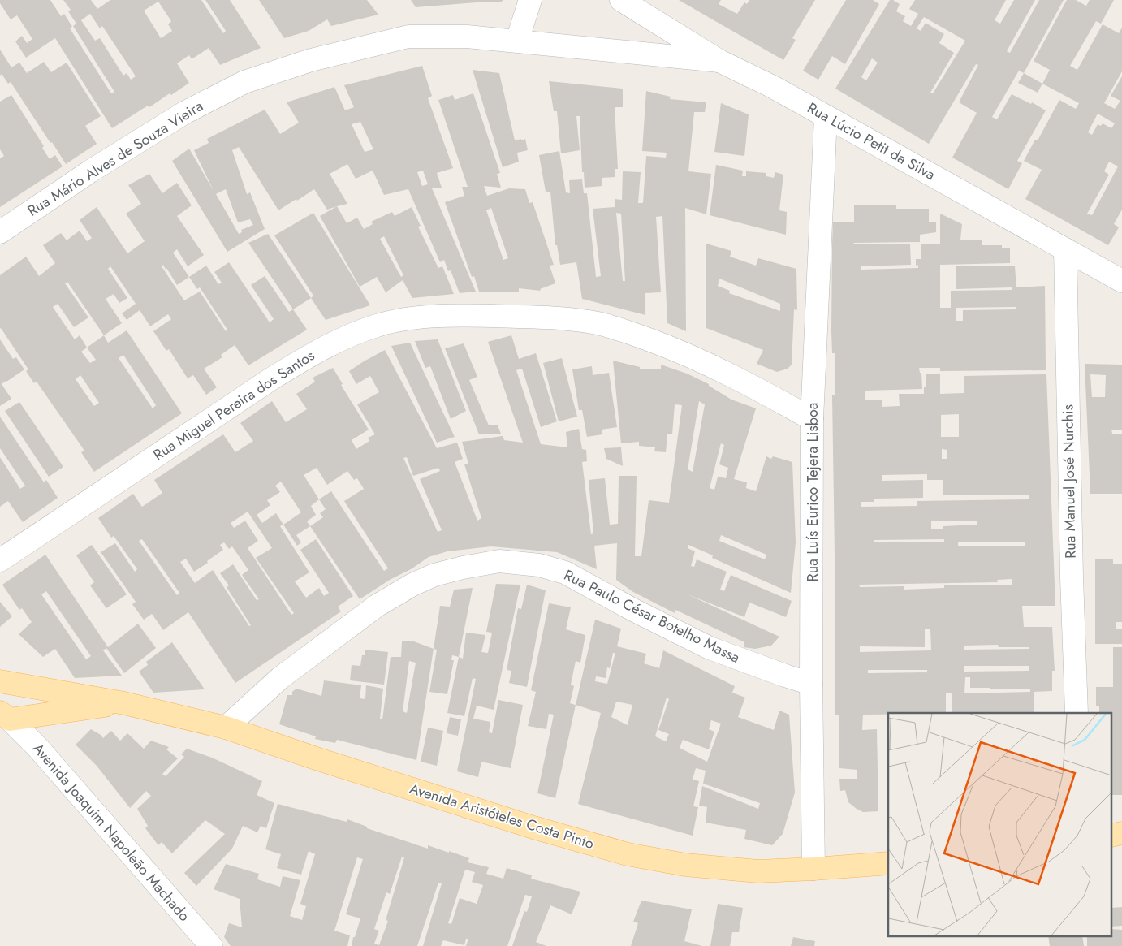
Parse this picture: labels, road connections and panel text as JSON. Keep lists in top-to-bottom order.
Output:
{
  "streets": {
    "main road": ["Avenida Aristóteles Costa Pinto"],
    "street": [
      "Rua Lúcio Petit da Silva",
      "Rua Mário Alves de Souza Vieira",
      "Rua Miguel Pereira dos Santos",
      "Rua Manuel José Nurchis",
      "Rua Luís Eurico Tejera Lisboa",
      "Rua Paulo César Botelho Massa",
      "Avenida Joaquim Napoleão Machado"
    ]
  },
  "crossings": [
    ["Rua Lúcio Petit da Silva", "Rua Mário Alves de Souza Vieira"],
    ["Rua Lúcio Petit da Silva", "Rua Manuel José Nurchis"],
    ["Rua Lúcio Petit da Silva", "Rua Luís Eurico Tejera Lisboa"],
    ["Rua Miguel Pereira dos Santos", "Rua Luís Eurico Tejera Lisboa"],
    ["Rua Luís Eurico Tejera Lisboa", "Rua Paulo César Botelho Massa"],
    ["Rua Luís Eurico Tejera Lisboa", "Avenida Aristóteles Costa Pinto"],
    ["Rua Paulo César Botelho Massa", "Avenida Aristóteles Costa Pinto"],
    ["Avenida Aristóteles Costa Pinto", "Avenida Joaquim Napoleão Machado"]
  ]
}
